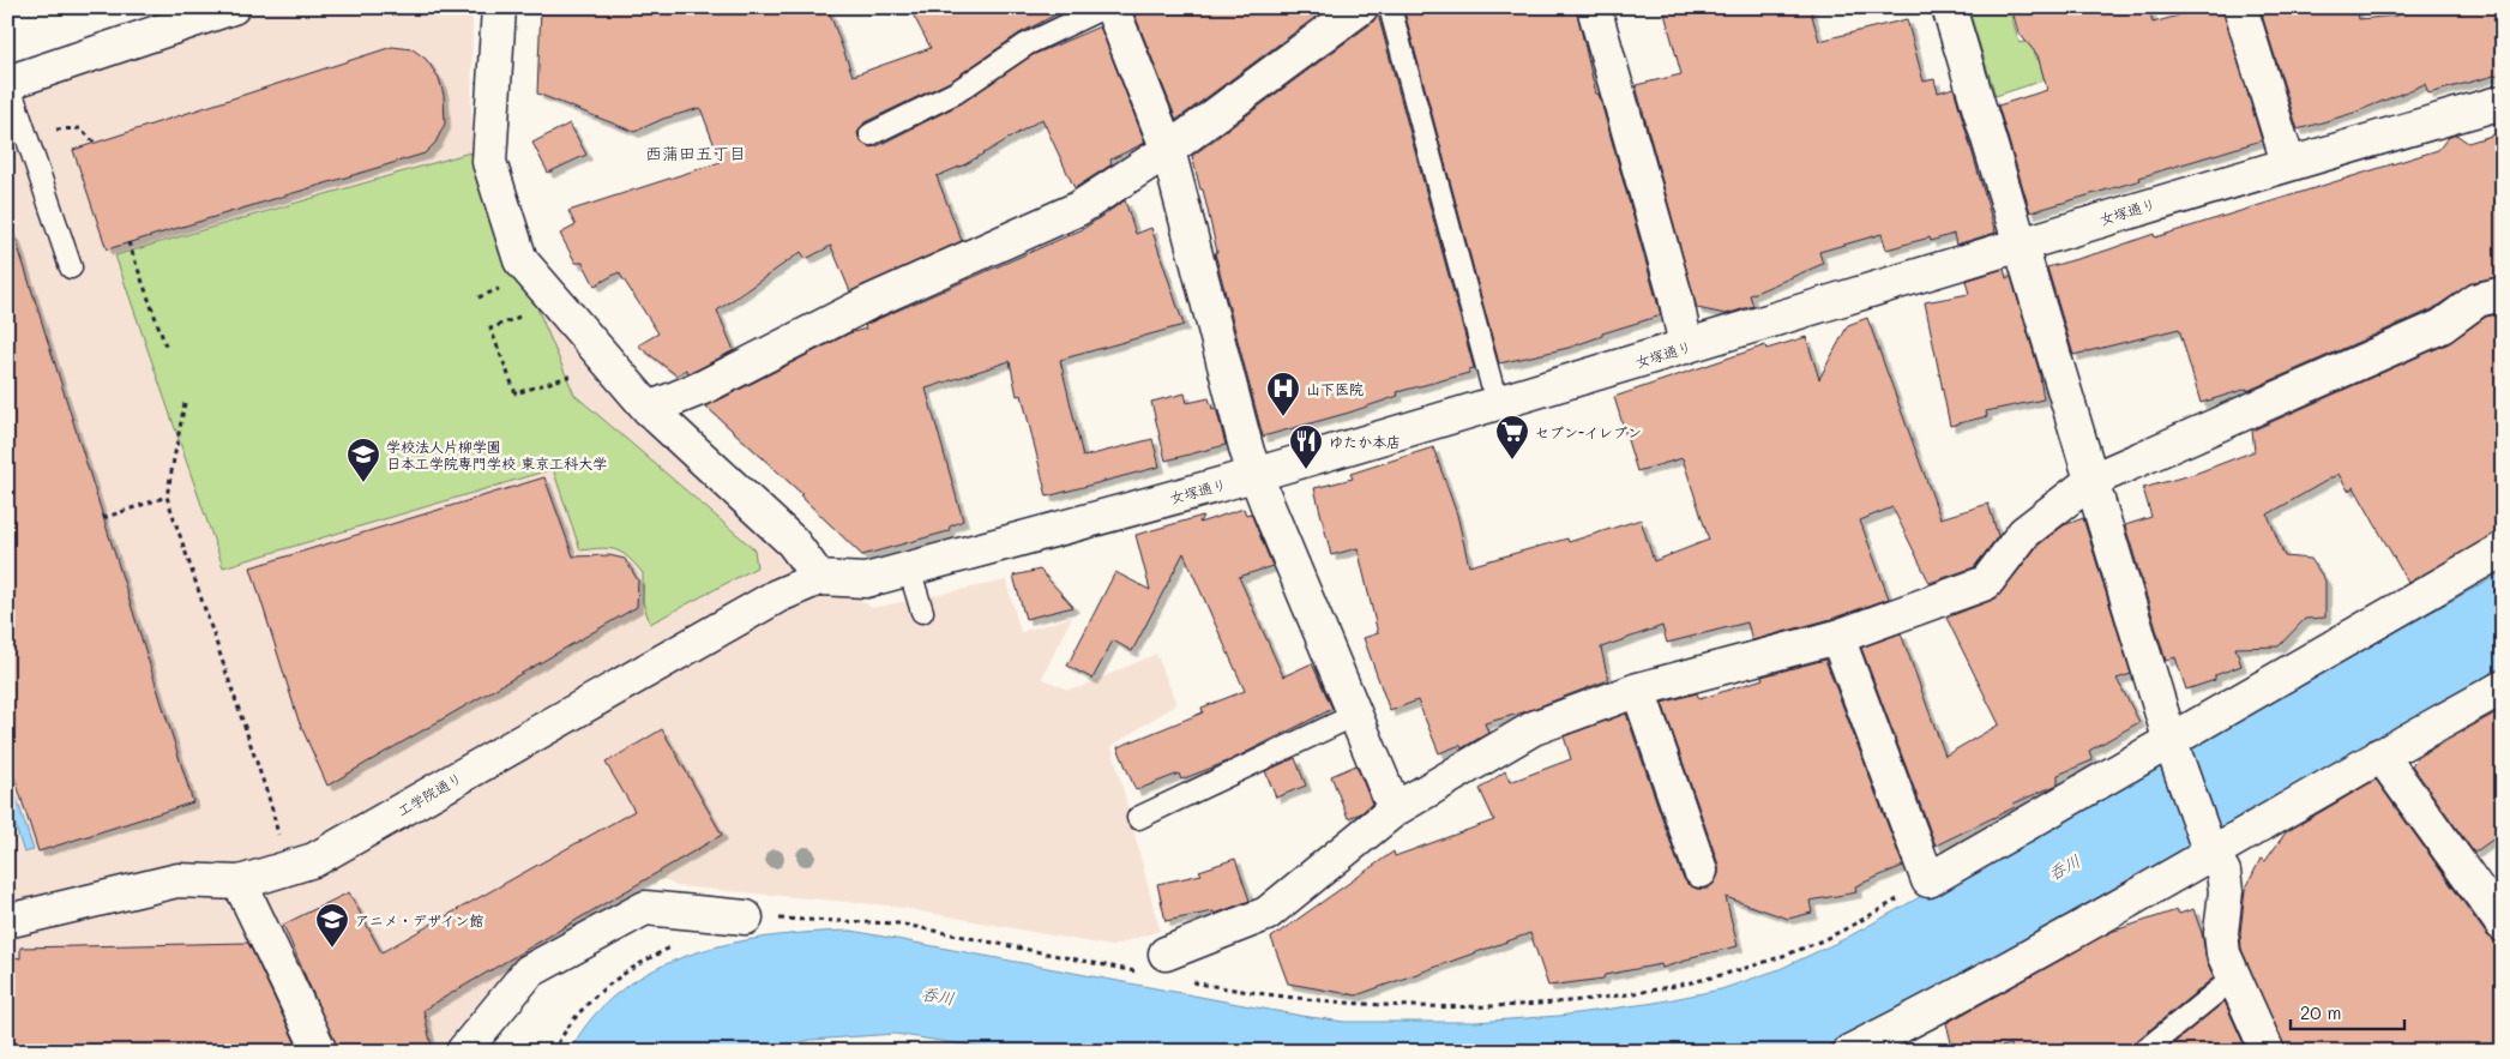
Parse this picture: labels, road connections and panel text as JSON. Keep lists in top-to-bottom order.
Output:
{
  "streets": {
    "street": ["女塚通り", "工学院通り"]
  },
  "crossings": [
    ["女塚通り", "工学院通り"]
  ],
  "districts": ["西蒲田五丁目"],
  "water": ["呑川"],
  "places": {
    "hospital": ["山下医院"],
    "supermarket": ["セブン-イレブン"],
    "restaurant": ["ゆたか本店"],
    "school or university": ["学校法人片柳学園 日本工学院専門学校 東京工科大学", "アニメ・デザイン館"]
  },
  "scale_bar": "20 m"
}
